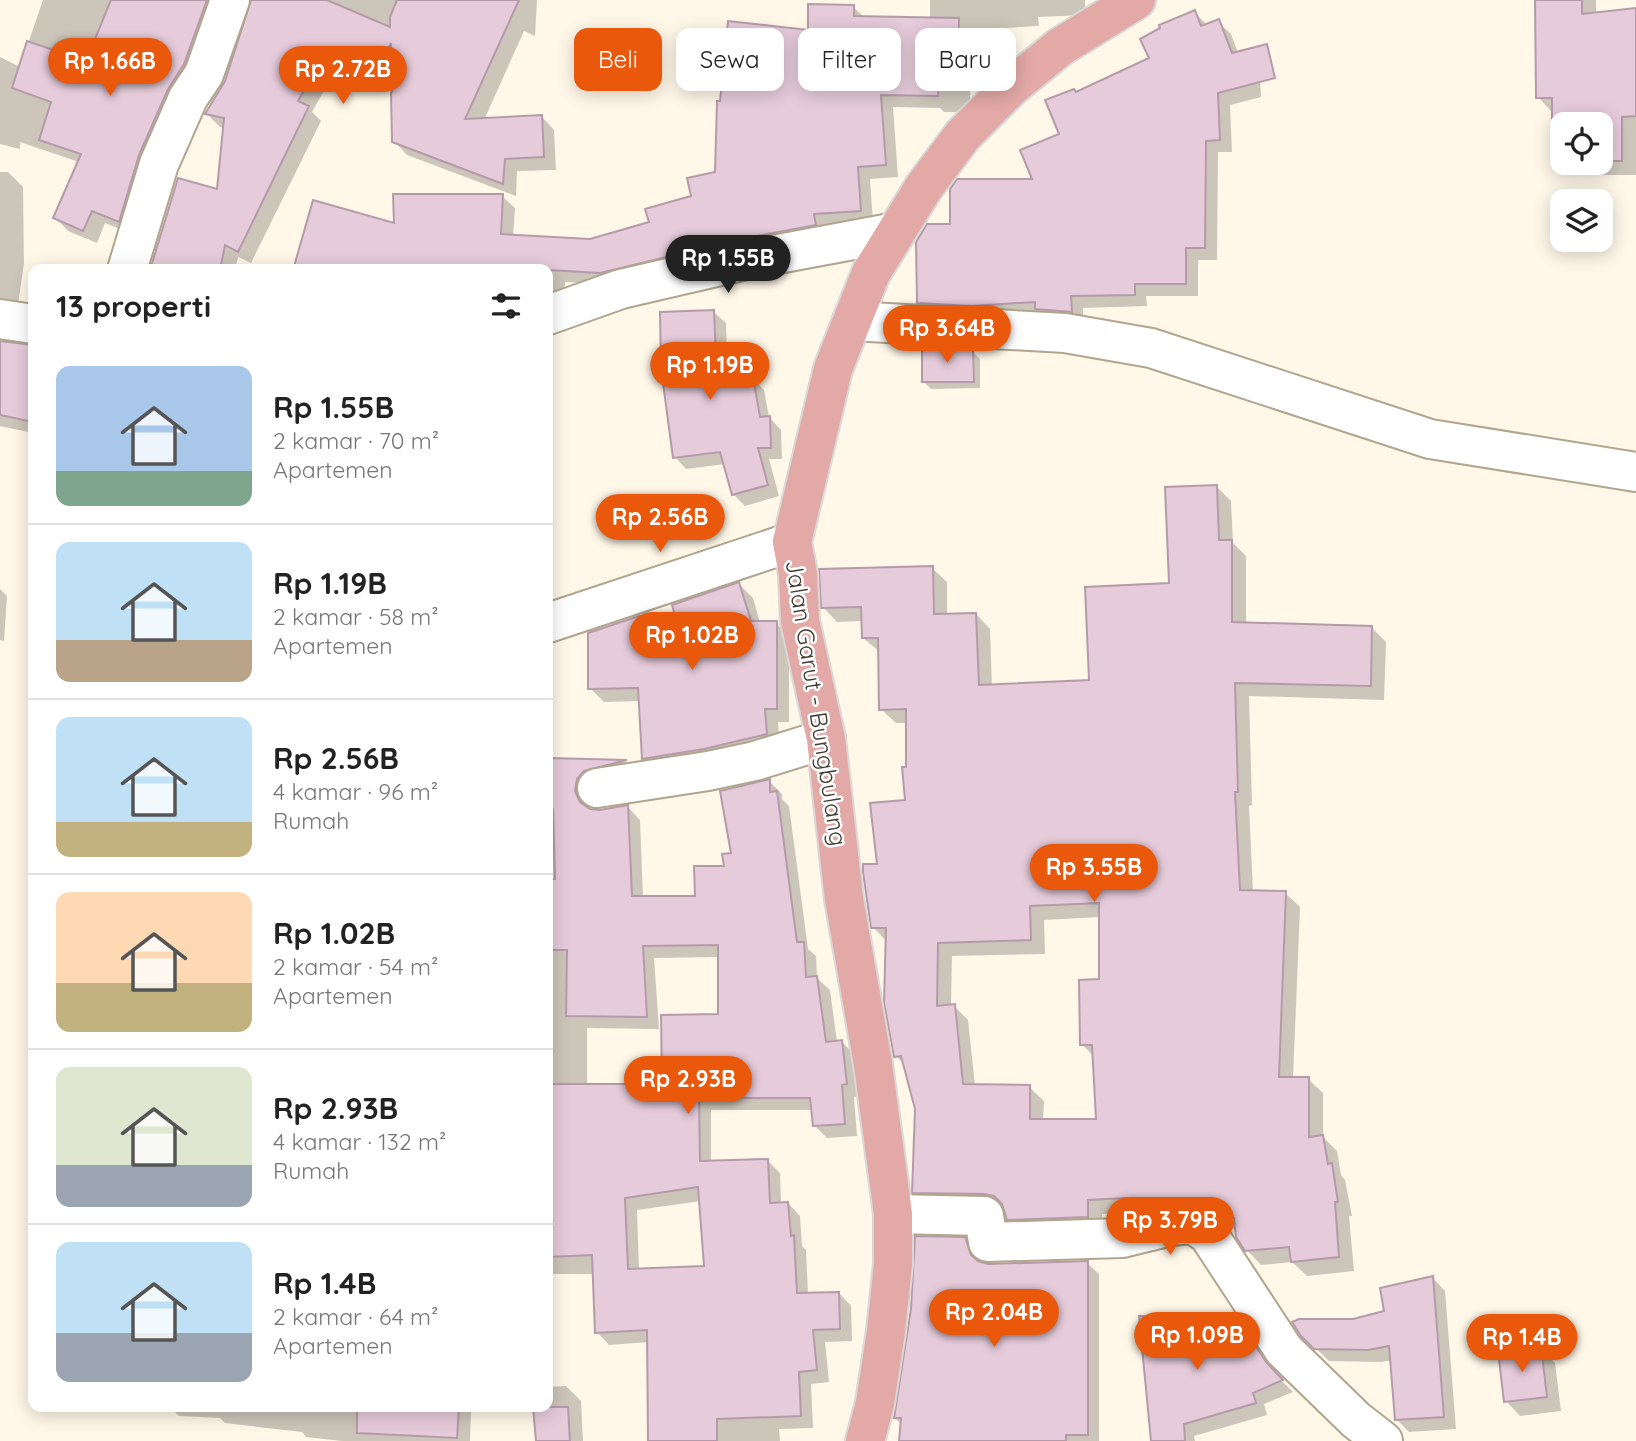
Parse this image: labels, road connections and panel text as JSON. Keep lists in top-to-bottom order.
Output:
{
  "streets": {
    "main road": ["Jalan Garut - Bungbulang"]
  },
  "page": {
    "chip": [
      "Beli",
      "Sewa",
      "Filter",
      "Baru"
    ],
    "price": [
      "Rp 1.66B",
      "Rp 2.72B",
      "Rp 1.55B",
      "Rp 3.64B",
      "Rp 1.19B",
      "Rp 2.56B",
      "Rp 1.02B",
      "Rp 3.55B",
      "Rp 2.93B",
      "Rp 3.79B",
      "Rp 2.04B",
      "Rp 1.09B",
      "Rp 1.4B"
    ],
    "heading": "13 properti",
    "list": [
      {
        "name": "Rp 1.55B",
        "note": "2 kamar · 70 m² · Apartemen"
      },
      {
        "name": "Rp 1.19B",
        "note": "2 kamar · 58 m² · Apartemen"
      },
      {
        "name": "Rp 2.56B",
        "note": "4 kamar · 96 m² · Rumah"
      },
      {
        "name": "Rp 1.02B",
        "note": "2 kamar · 54 m² · Apartemen"
      },
      {
        "name": "Rp 2.93B",
        "note": "4 kamar · 132 m² · Rumah"
      },
      {
        "name": "Rp 1.4B",
        "note": "2 kamar · 64 m² · Apartemen"
      }
    ]
  }
}
